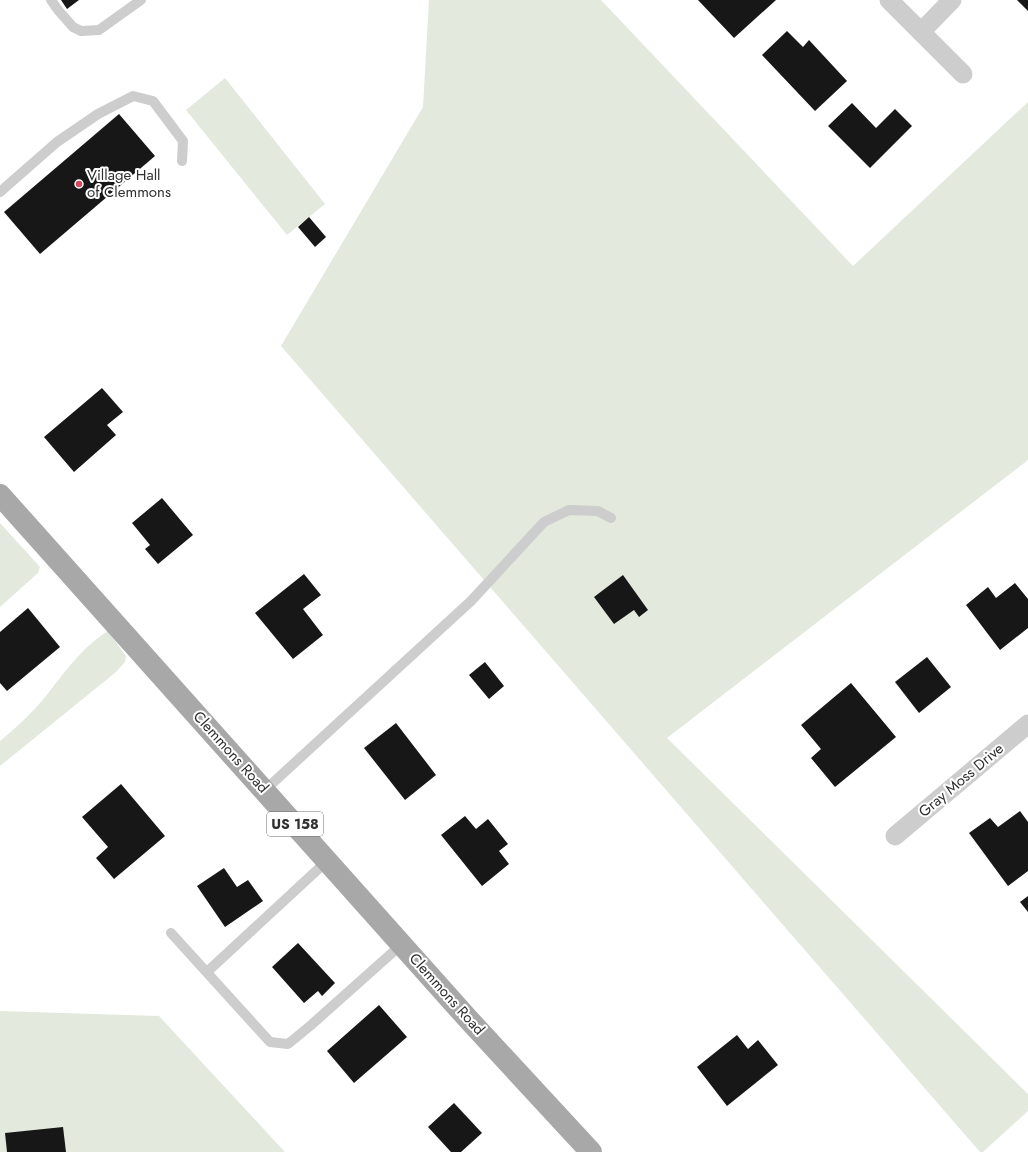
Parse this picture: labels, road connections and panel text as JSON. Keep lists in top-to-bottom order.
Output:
{
  "streets": {
    "main road": ["Clemmons Road", "US 158"],
    "street": ["Gray Moss Drive"]
  },
  "places": ["Village Hall of Clemmons"]
}
